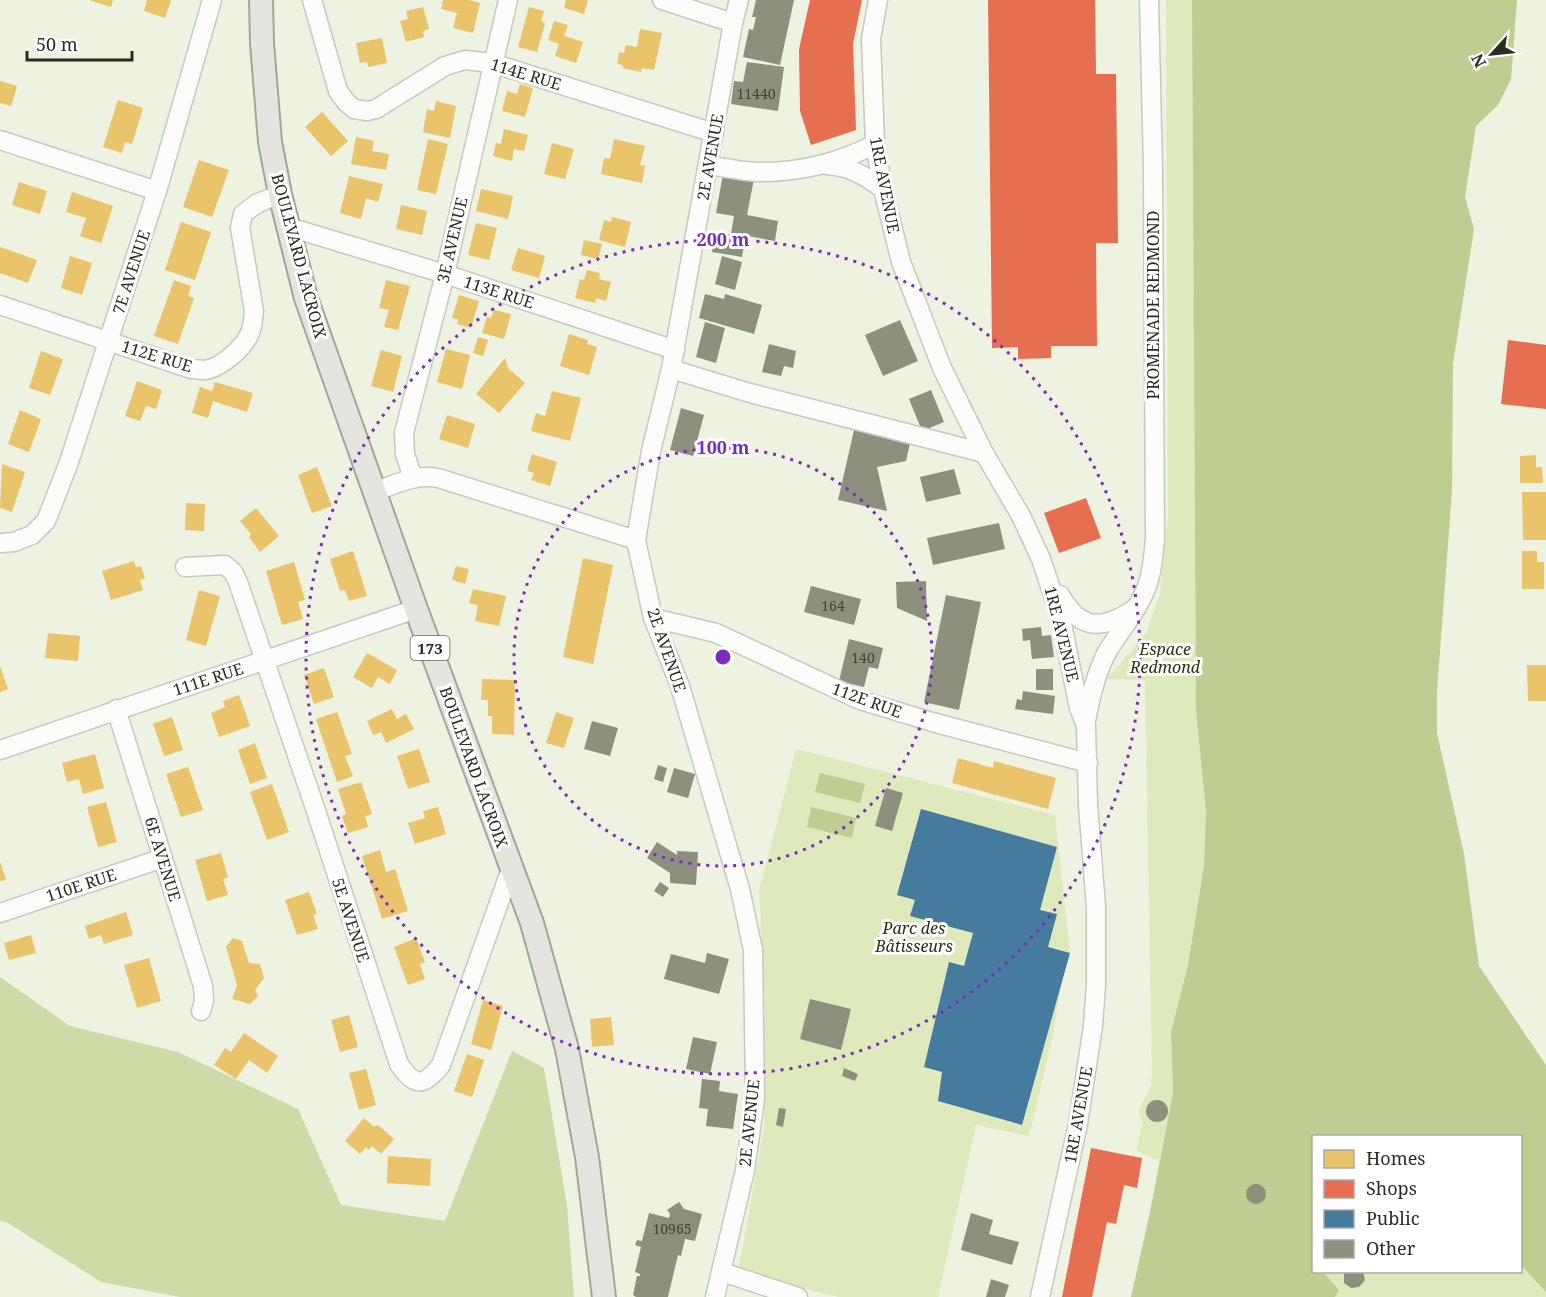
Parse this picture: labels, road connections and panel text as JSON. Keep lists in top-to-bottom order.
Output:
{
  "streets": {
    "main road": ["BOULEVARD LACROIX", "173"],
    "street": [
      "114E RUE",
      "2E AVENUE",
      "1RE AVENUE",
      "3E AVENUE",
      "7E AVENUE",
      "113E RUE",
      "PROMENADE REDMOND",
      "112E RUE",
      "111E RUE",
      "6E AVENUE",
      "110E RUE",
      "5E AVENUE"
    ]
  },
  "crossings": [
    ["114E RUE", "2E AVENUE"],
    ["114E RUE", "3E AVENUE"],
    ["2E AVENUE", "113E RUE"],
    ["2E AVENUE", "112E RUE"],
    ["1RE AVENUE", "PROMENADE REDMOND"],
    ["1RE AVENUE", "112E RUE"],
    ["3E AVENUE", "113E RUE"],
    ["BOULEVARD LACROIX", "113E RUE"],
    ["BOULEVARD LACROIX", "112E RUE"],
    ["BOULEVARD LACROIX", "111E RUE"],
    ["BOULEVARD LACROIX", "5E AVENUE"],
    ["7E AVENUE", "112E RUE"],
    ["111E RUE", "6E AVENUE"],
    ["111E RUE", "5E AVENUE"],
    ["6E AVENUE", "110E RUE"]
  ],
  "parks": ["Espace Redmond", "Parc des Bâtisseurs"],
  "house_numbers": [
    "11440",
    "164",
    "140",
    "10965"
  ],
  "legend": [
    "Homes",
    "Shops",
    "Public",
    "Other"
  ],
  "scale_bar": "50 m",
  "north": "bottom left",
  "rings": ["200 m", "100 m"]
}
